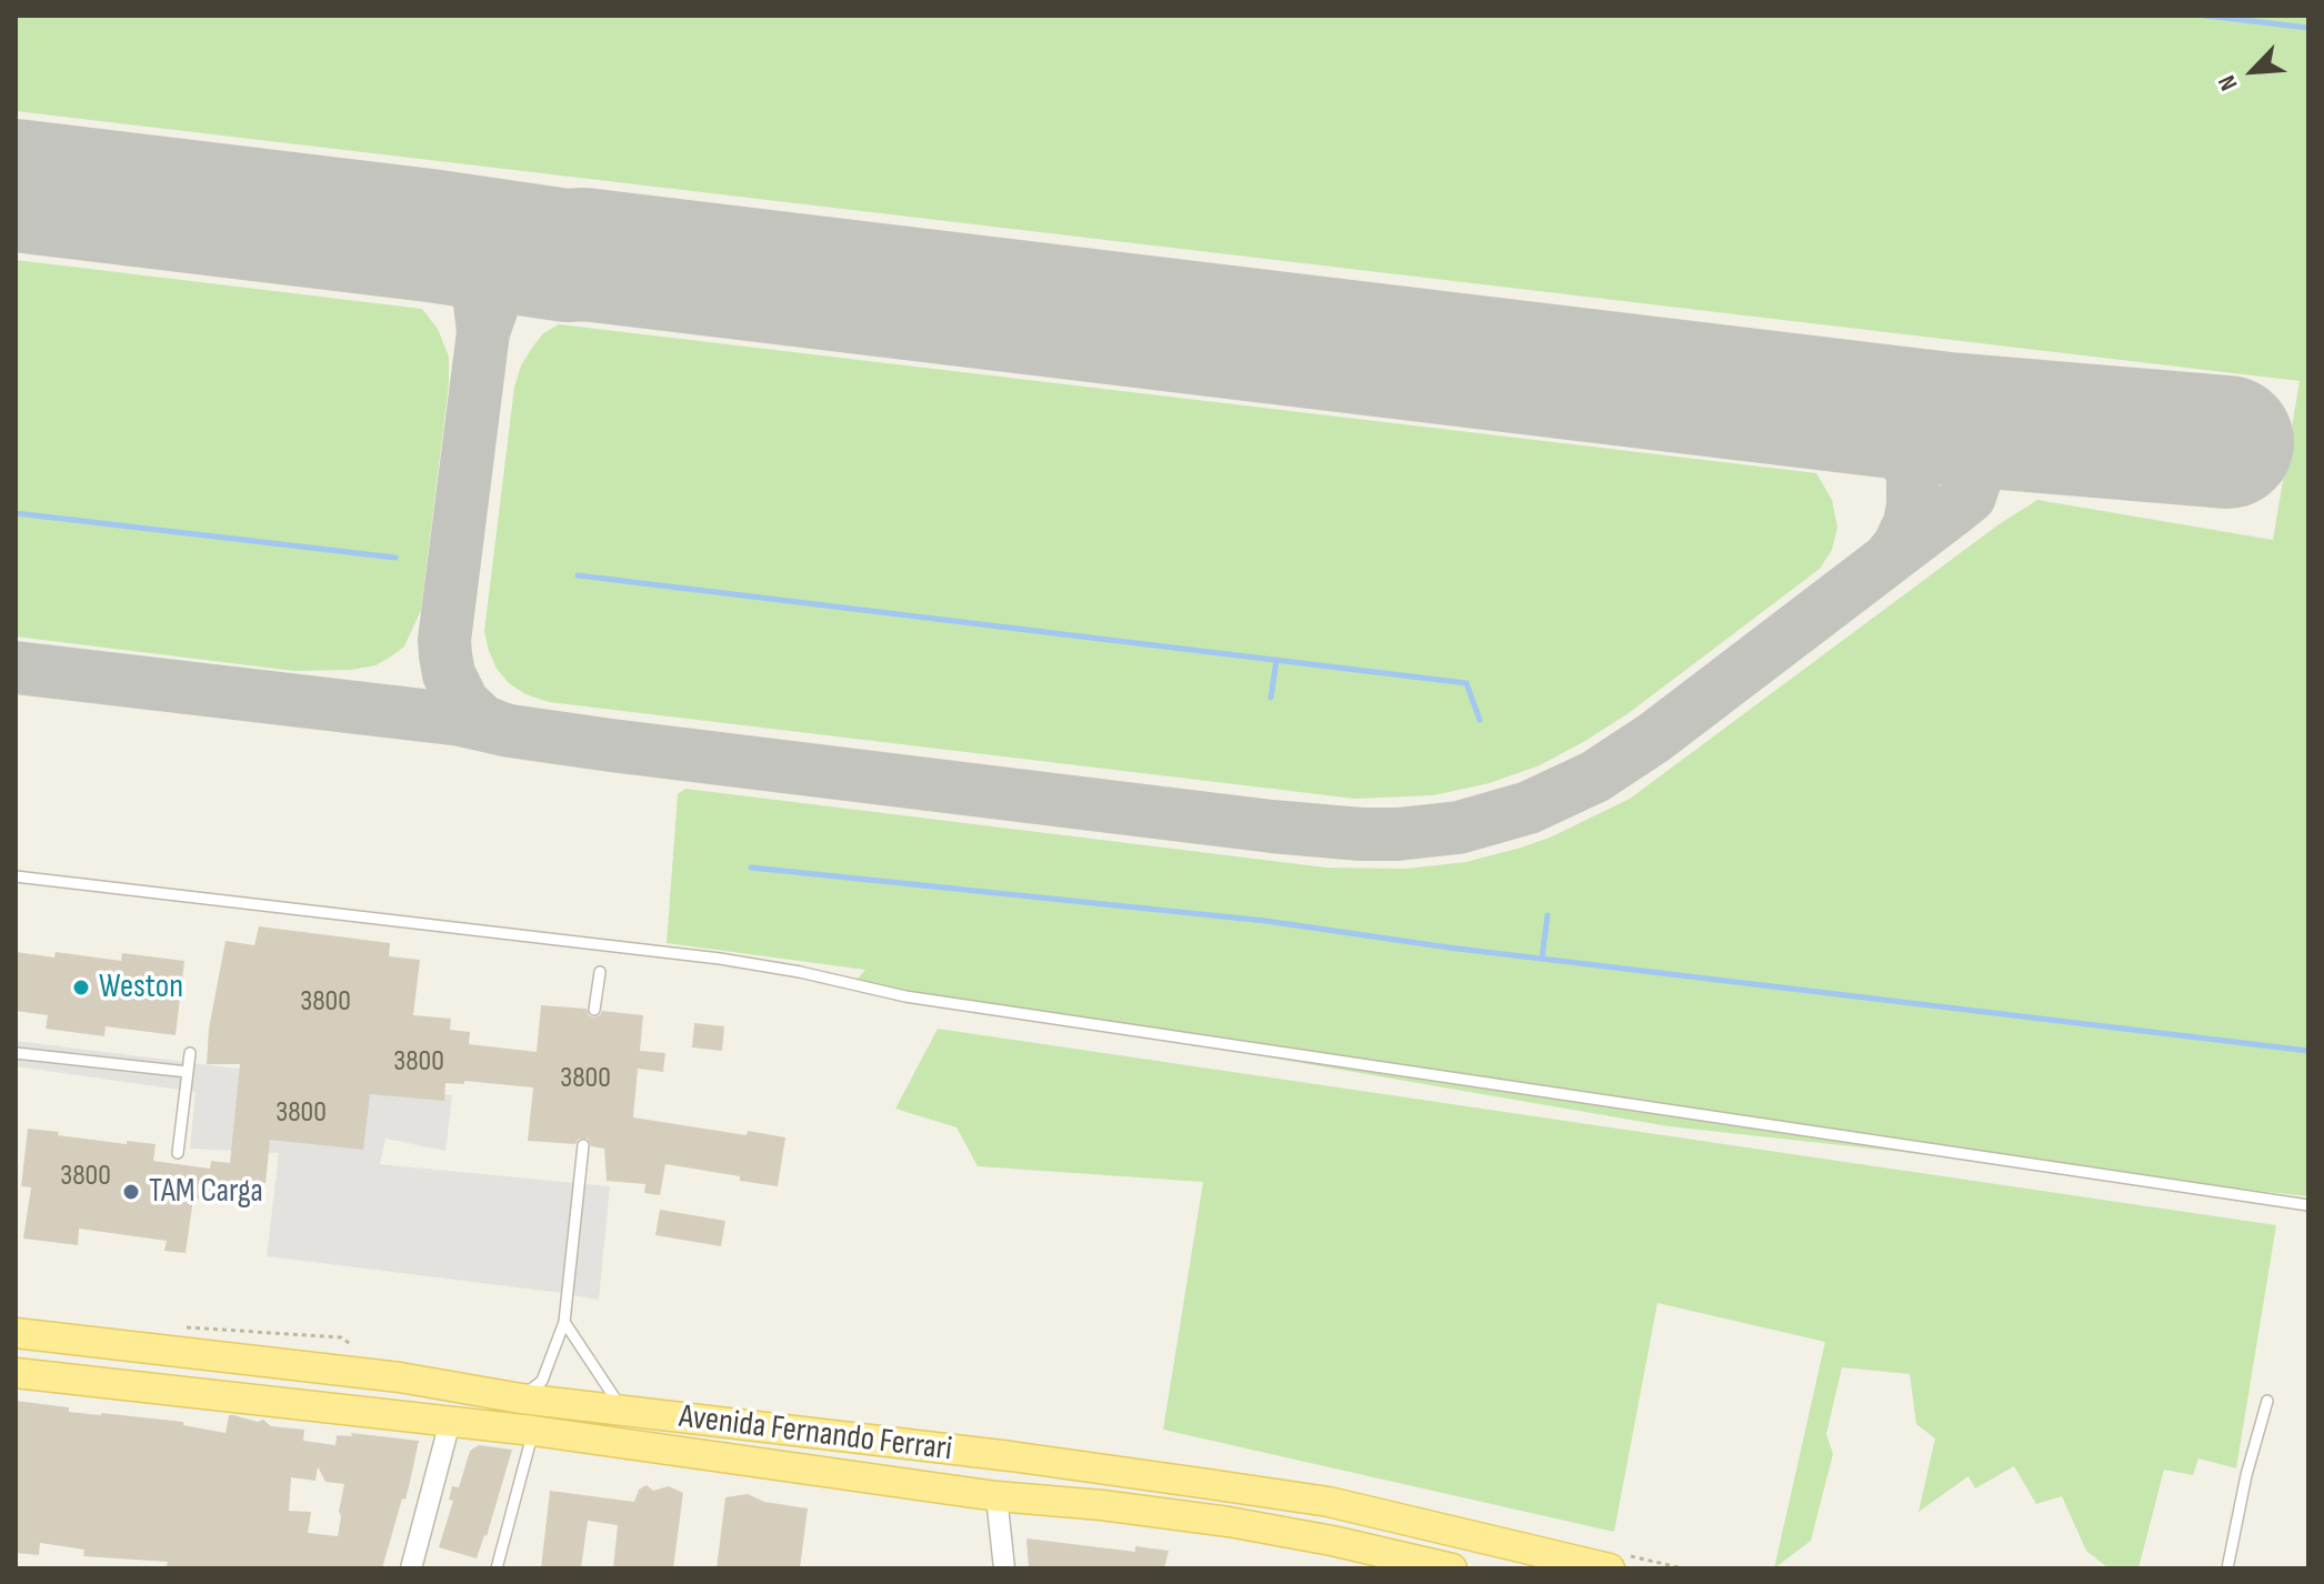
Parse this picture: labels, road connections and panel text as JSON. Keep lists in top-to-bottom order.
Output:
{
  "streets": {
    "main road": ["Avenida Fernando Ferrari"]
  },
  "places": ["Weston", "TAM Carga"],
  "house_numbers": [
    "3800",
    "3800",
    "3800",
    "3800",
    "3800"
  ],
  "north": "bottom left"
}
